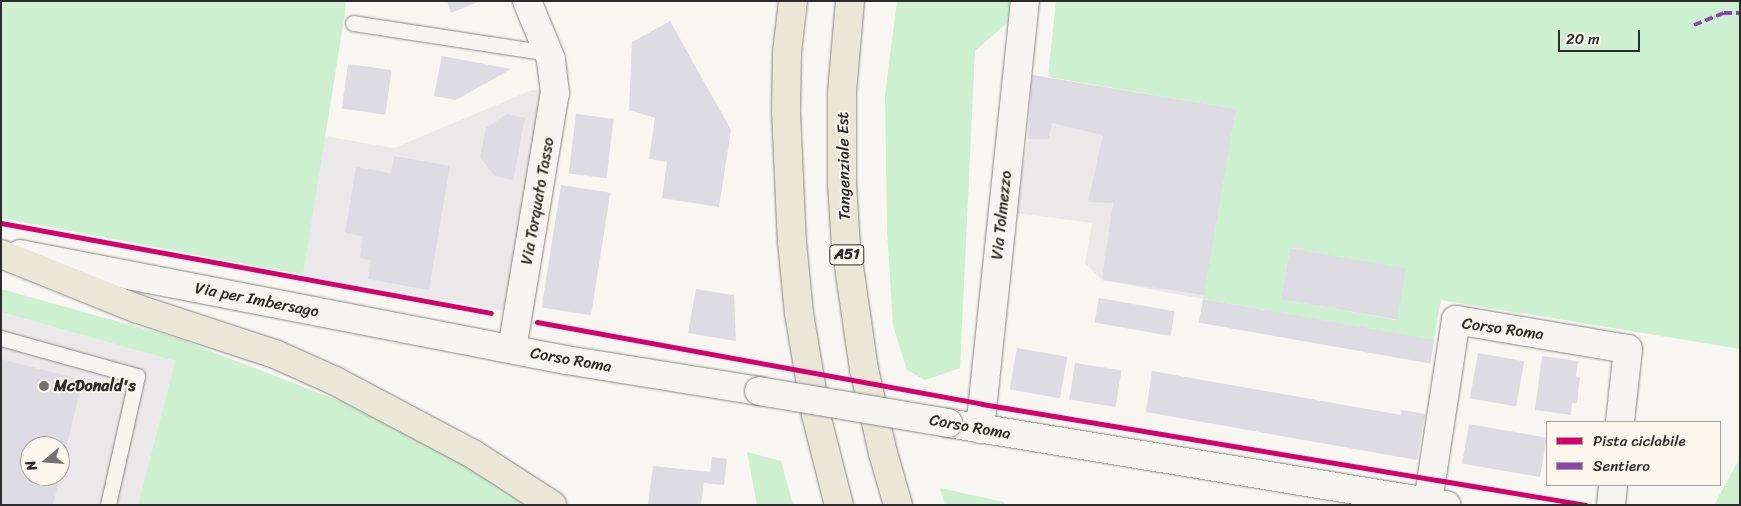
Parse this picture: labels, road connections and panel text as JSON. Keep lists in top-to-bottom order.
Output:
{
  "streets": {
    "highway": ["Tangenziale Est", "A51"],
    "main road": [
      "Via Torquato Tasso",
      "Via Tolmezzo",
      "Via per Imbersago",
      "Corso Roma"
    ]
  },
  "crossings": [
    ["Via Torquato Tasso", "Via per Imbersago"],
    ["Via Torquato Tasso", "Corso Roma"],
    ["Via Tolmezzo", "Corso Roma"],
    ["Via per Imbersago", "Corso Roma"]
  ],
  "places": ["McDonald's"],
  "legend": ["Pista ciclabile", "Sentiero"],
  "scale_bar": "20 m",
  "north": "left"
}
